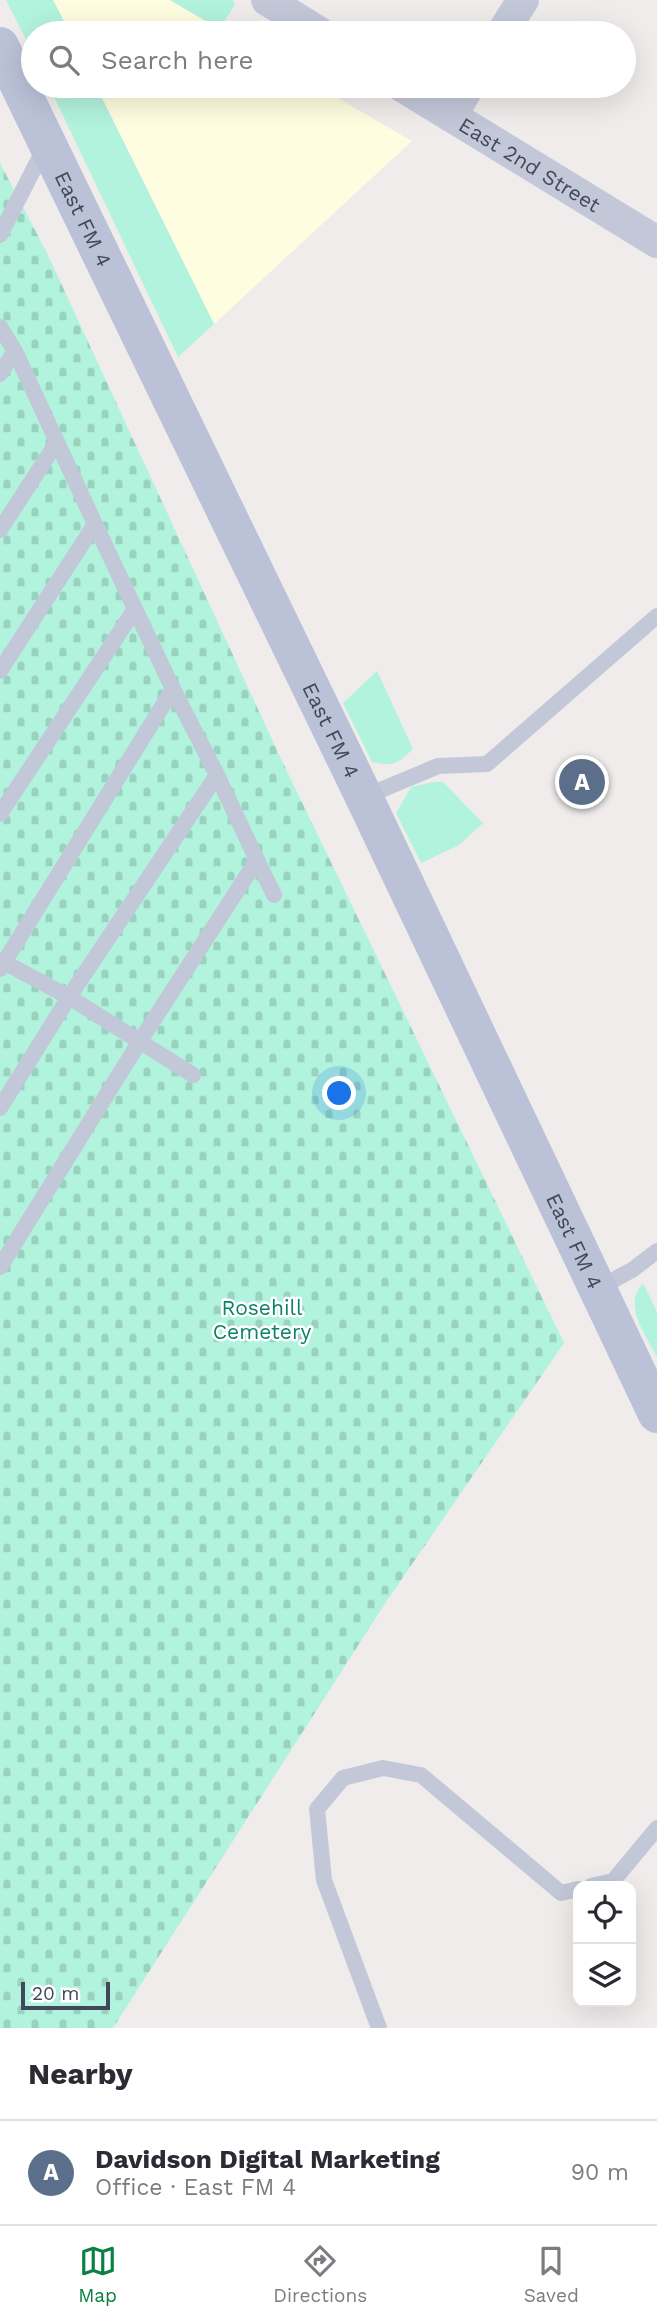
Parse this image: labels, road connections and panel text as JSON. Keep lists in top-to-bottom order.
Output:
{
  "streets": {
    "main road": ["East FM 4"],
    "street": ["East 2nd Street"]
  },
  "parks": ["Rosehill Cemetery"],
  "scale_bar": "20 m",
  "page": {
    "search": "Search here",
    "pins": "A",
    "scale": "20 m",
    "heading": "Nearby",
    "list": [
      {
        "mark": "A",
        "name": "Davidson Digital Marketing",
        "note": "Office · East FM 4",
        "value": "90 m"
      }
    ],
    "nav": ["Map", "Directions", "Saved"]
  }
}
